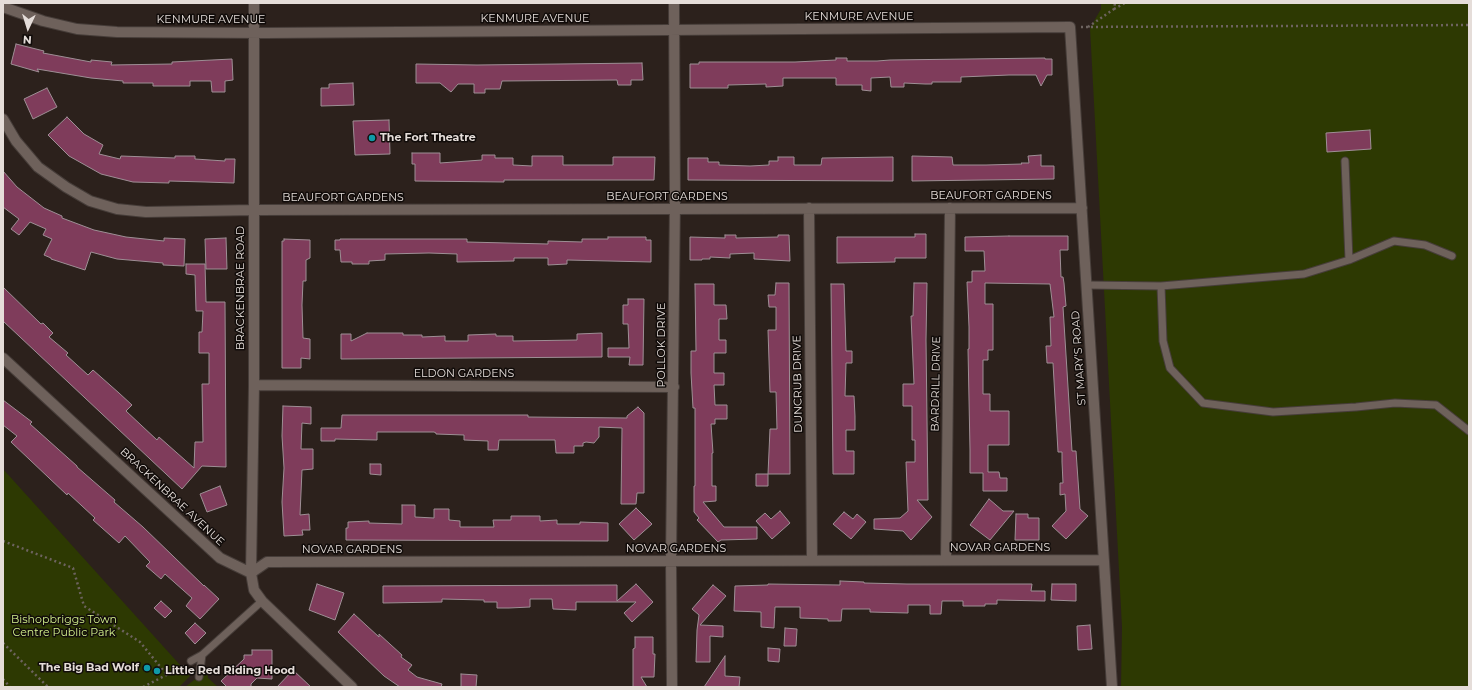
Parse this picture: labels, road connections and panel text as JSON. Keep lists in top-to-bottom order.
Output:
{
  "streets": {
    "street": [
      "KENMURE AVENUE",
      "BEAUFORT GARDENS",
      "BRACKENBRAE ROAD",
      "POLLOK DRIVE",
      "ST MARY'S ROAD",
      "ELDON GARDENS",
      "DUNCRUB DRIVE",
      "BARDRILL DRIVE",
      "BRACKENBRAE AVENUE",
      "NOVAR GARDENS"
    ]
  },
  "crossings": [
    ["KENMURE AVENUE", "BRACKENBRAE ROAD"],
    ["KENMURE AVENUE", "POLLOK DRIVE"],
    ["KENMURE AVENUE", "ST MARY'S ROAD"],
    ["BEAUFORT GARDENS", "BRACKENBRAE ROAD"],
    ["BEAUFORT GARDENS", "POLLOK DRIVE"],
    ["BEAUFORT GARDENS", "ST MARY'S ROAD"],
    ["BEAUFORT GARDENS", "DUNCRUB DRIVE"],
    ["BEAUFORT GARDENS", "BARDRILL DRIVE"],
    ["BRACKENBRAE ROAD", "ELDON GARDENS"],
    ["BRACKENBRAE ROAD", "BRACKENBRAE AVENUE"],
    ["BRACKENBRAE ROAD", "NOVAR GARDENS"],
    ["POLLOK DRIVE", "ELDON GARDENS"],
    ["POLLOK DRIVE", "NOVAR GARDENS"],
    ["ST MARY'S ROAD", "NOVAR GARDENS"],
    ["DUNCRUB DRIVE", "NOVAR GARDENS"],
    ["BARDRILL DRIVE", "NOVAR GARDENS"],
    ["BRACKENBRAE AVENUE", "NOVAR GARDENS"]
  ],
  "parks": ["Bishopbriggs Town Centre Public Park"],
  "places": ["The Fort Theatre", "The Big Bad Wolf", "Little Red Riding Hood"],
  "north": "bottom"
}
